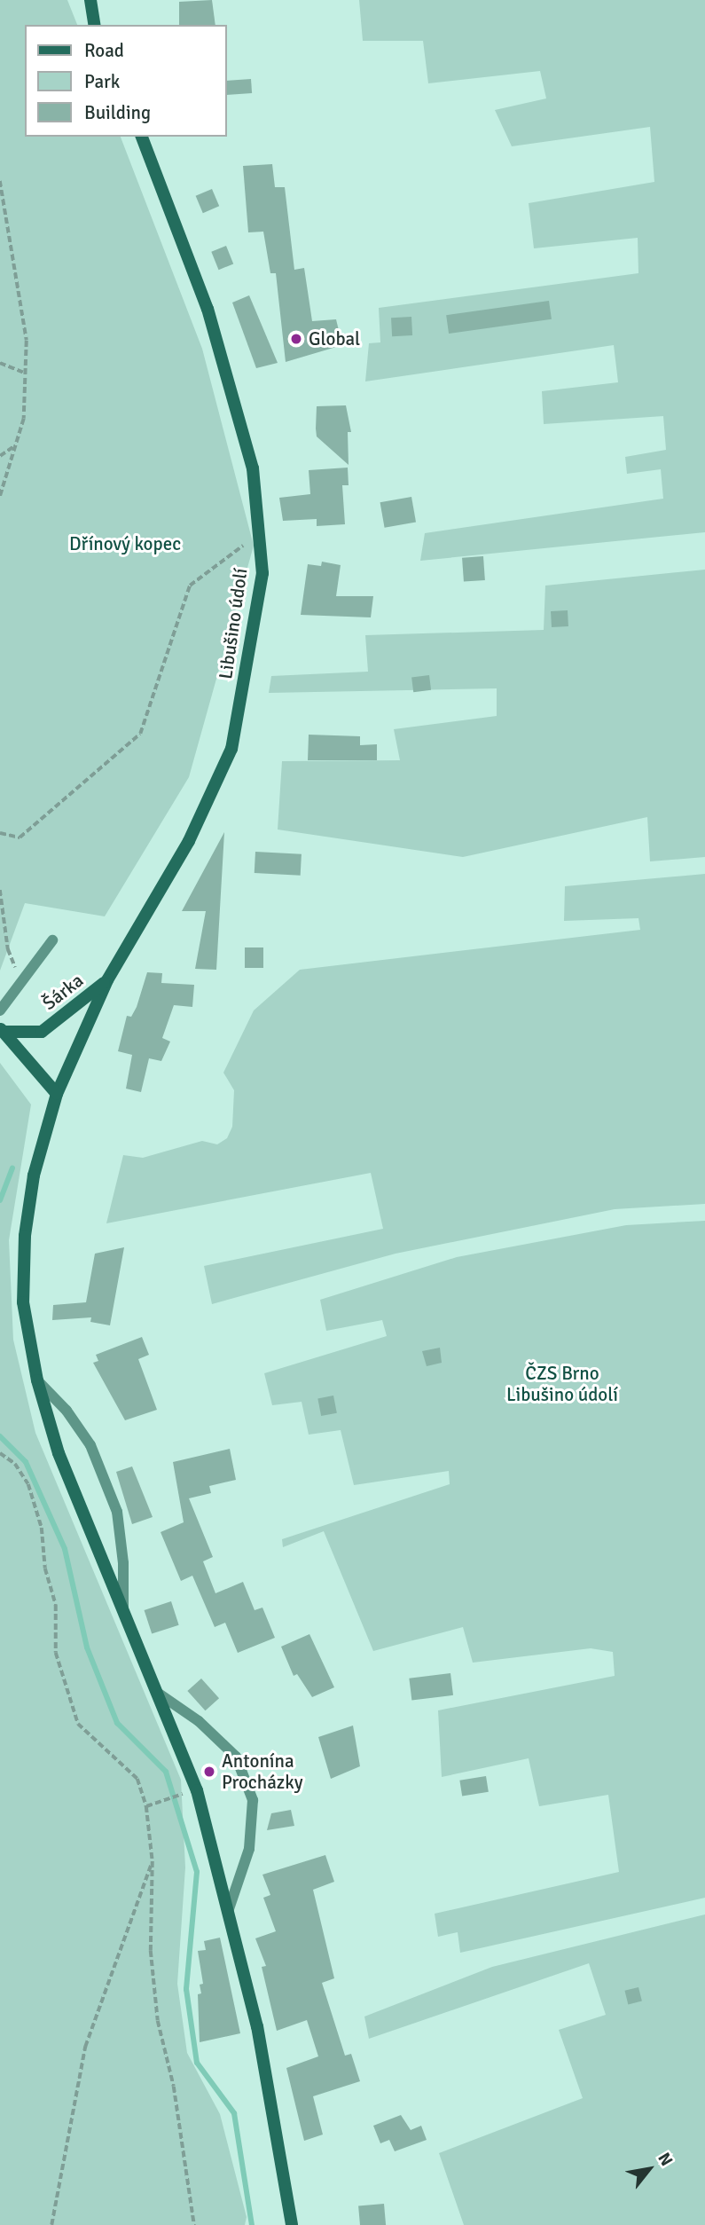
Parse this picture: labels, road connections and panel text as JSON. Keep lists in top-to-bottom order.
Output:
{
  "streets": {
    "street": ["Libušino údolí", "Šárka"]
  },
  "crossings": [
    ["Libušino údolí", "Šárka"]
  ],
  "parks": ["Dřínový kopec", "ČZS Brno Libušino údolí"],
  "places": ["Global", "Antonína Procházky"],
  "legend": ["Road", "Park", "Building"],
  "north": "top right"
}
